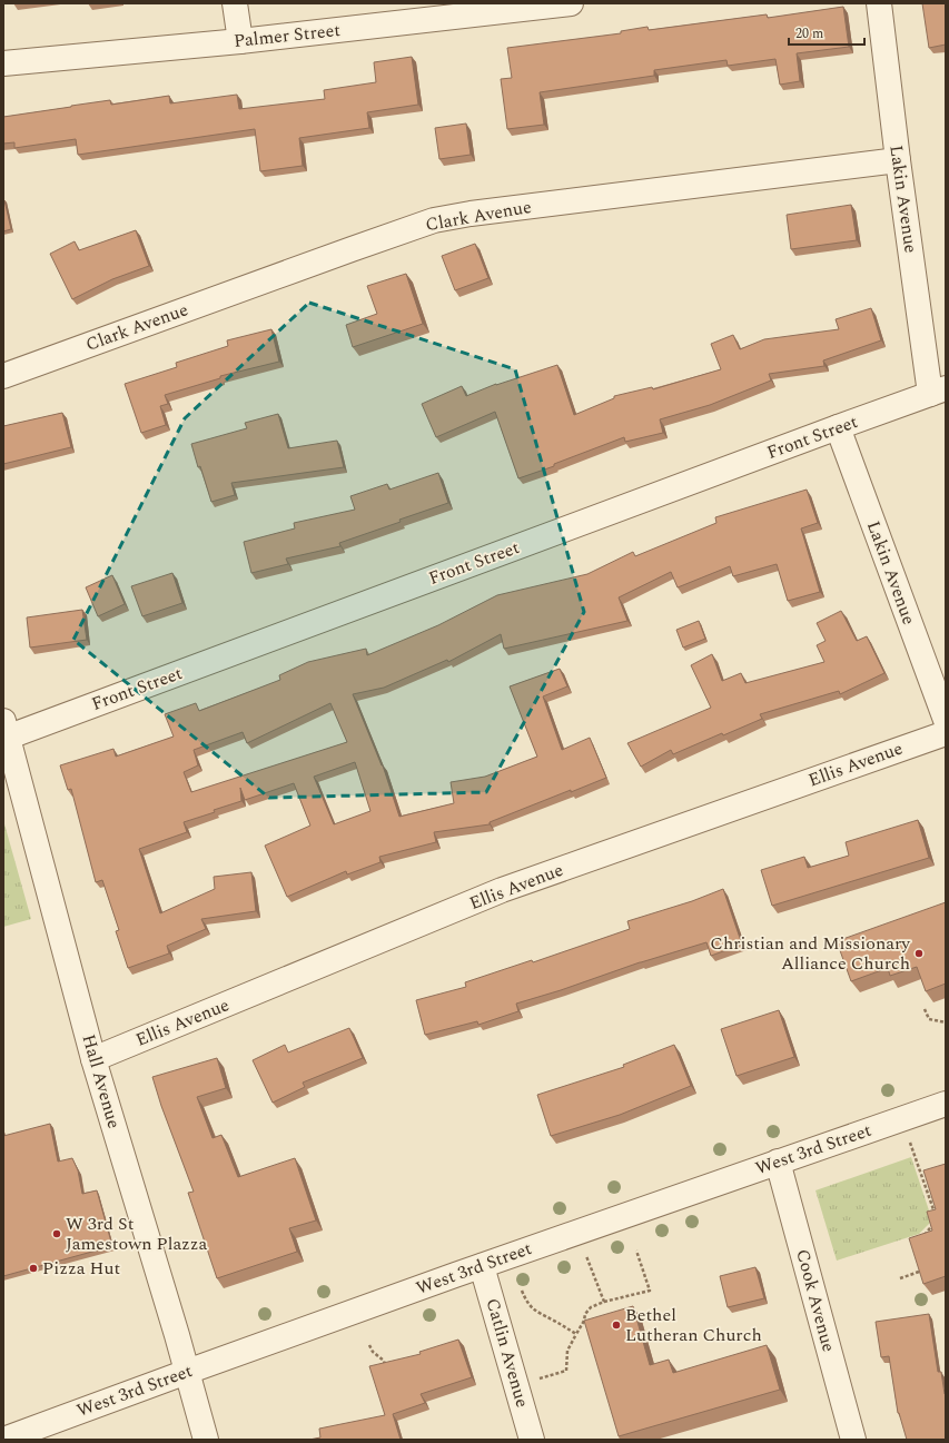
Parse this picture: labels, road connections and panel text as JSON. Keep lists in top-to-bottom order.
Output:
{
  "streets": {
    "street": [
      "Palmer Street",
      "Lakin Avenue",
      "Clark Avenue",
      "Front Street",
      "Ellis Avenue",
      "Hall Avenue",
      "West 3rd Street",
      "Cook Avenue",
      "Catlin Avenue"
    ]
  },
  "crossings": [
    ["Lakin Avenue", "Clark Avenue"],
    ["Lakin Avenue", "Front Street"],
    ["Front Street", "Hall Avenue"],
    ["Ellis Avenue", "Hall Avenue"],
    ["Hall Avenue", "West 3rd Street"],
    ["West 3rd Street", "Cook Avenue"],
    ["West 3rd Street", "Catlin Avenue"]
  ],
  "places": [
    "Christian and Missionary Alliance Church",
    "W 3rd St Jamestown Plazza",
    "Pizza Hut",
    "Bethel Lutheran Church"
  ],
  "scale_bar": "20 m"
}
